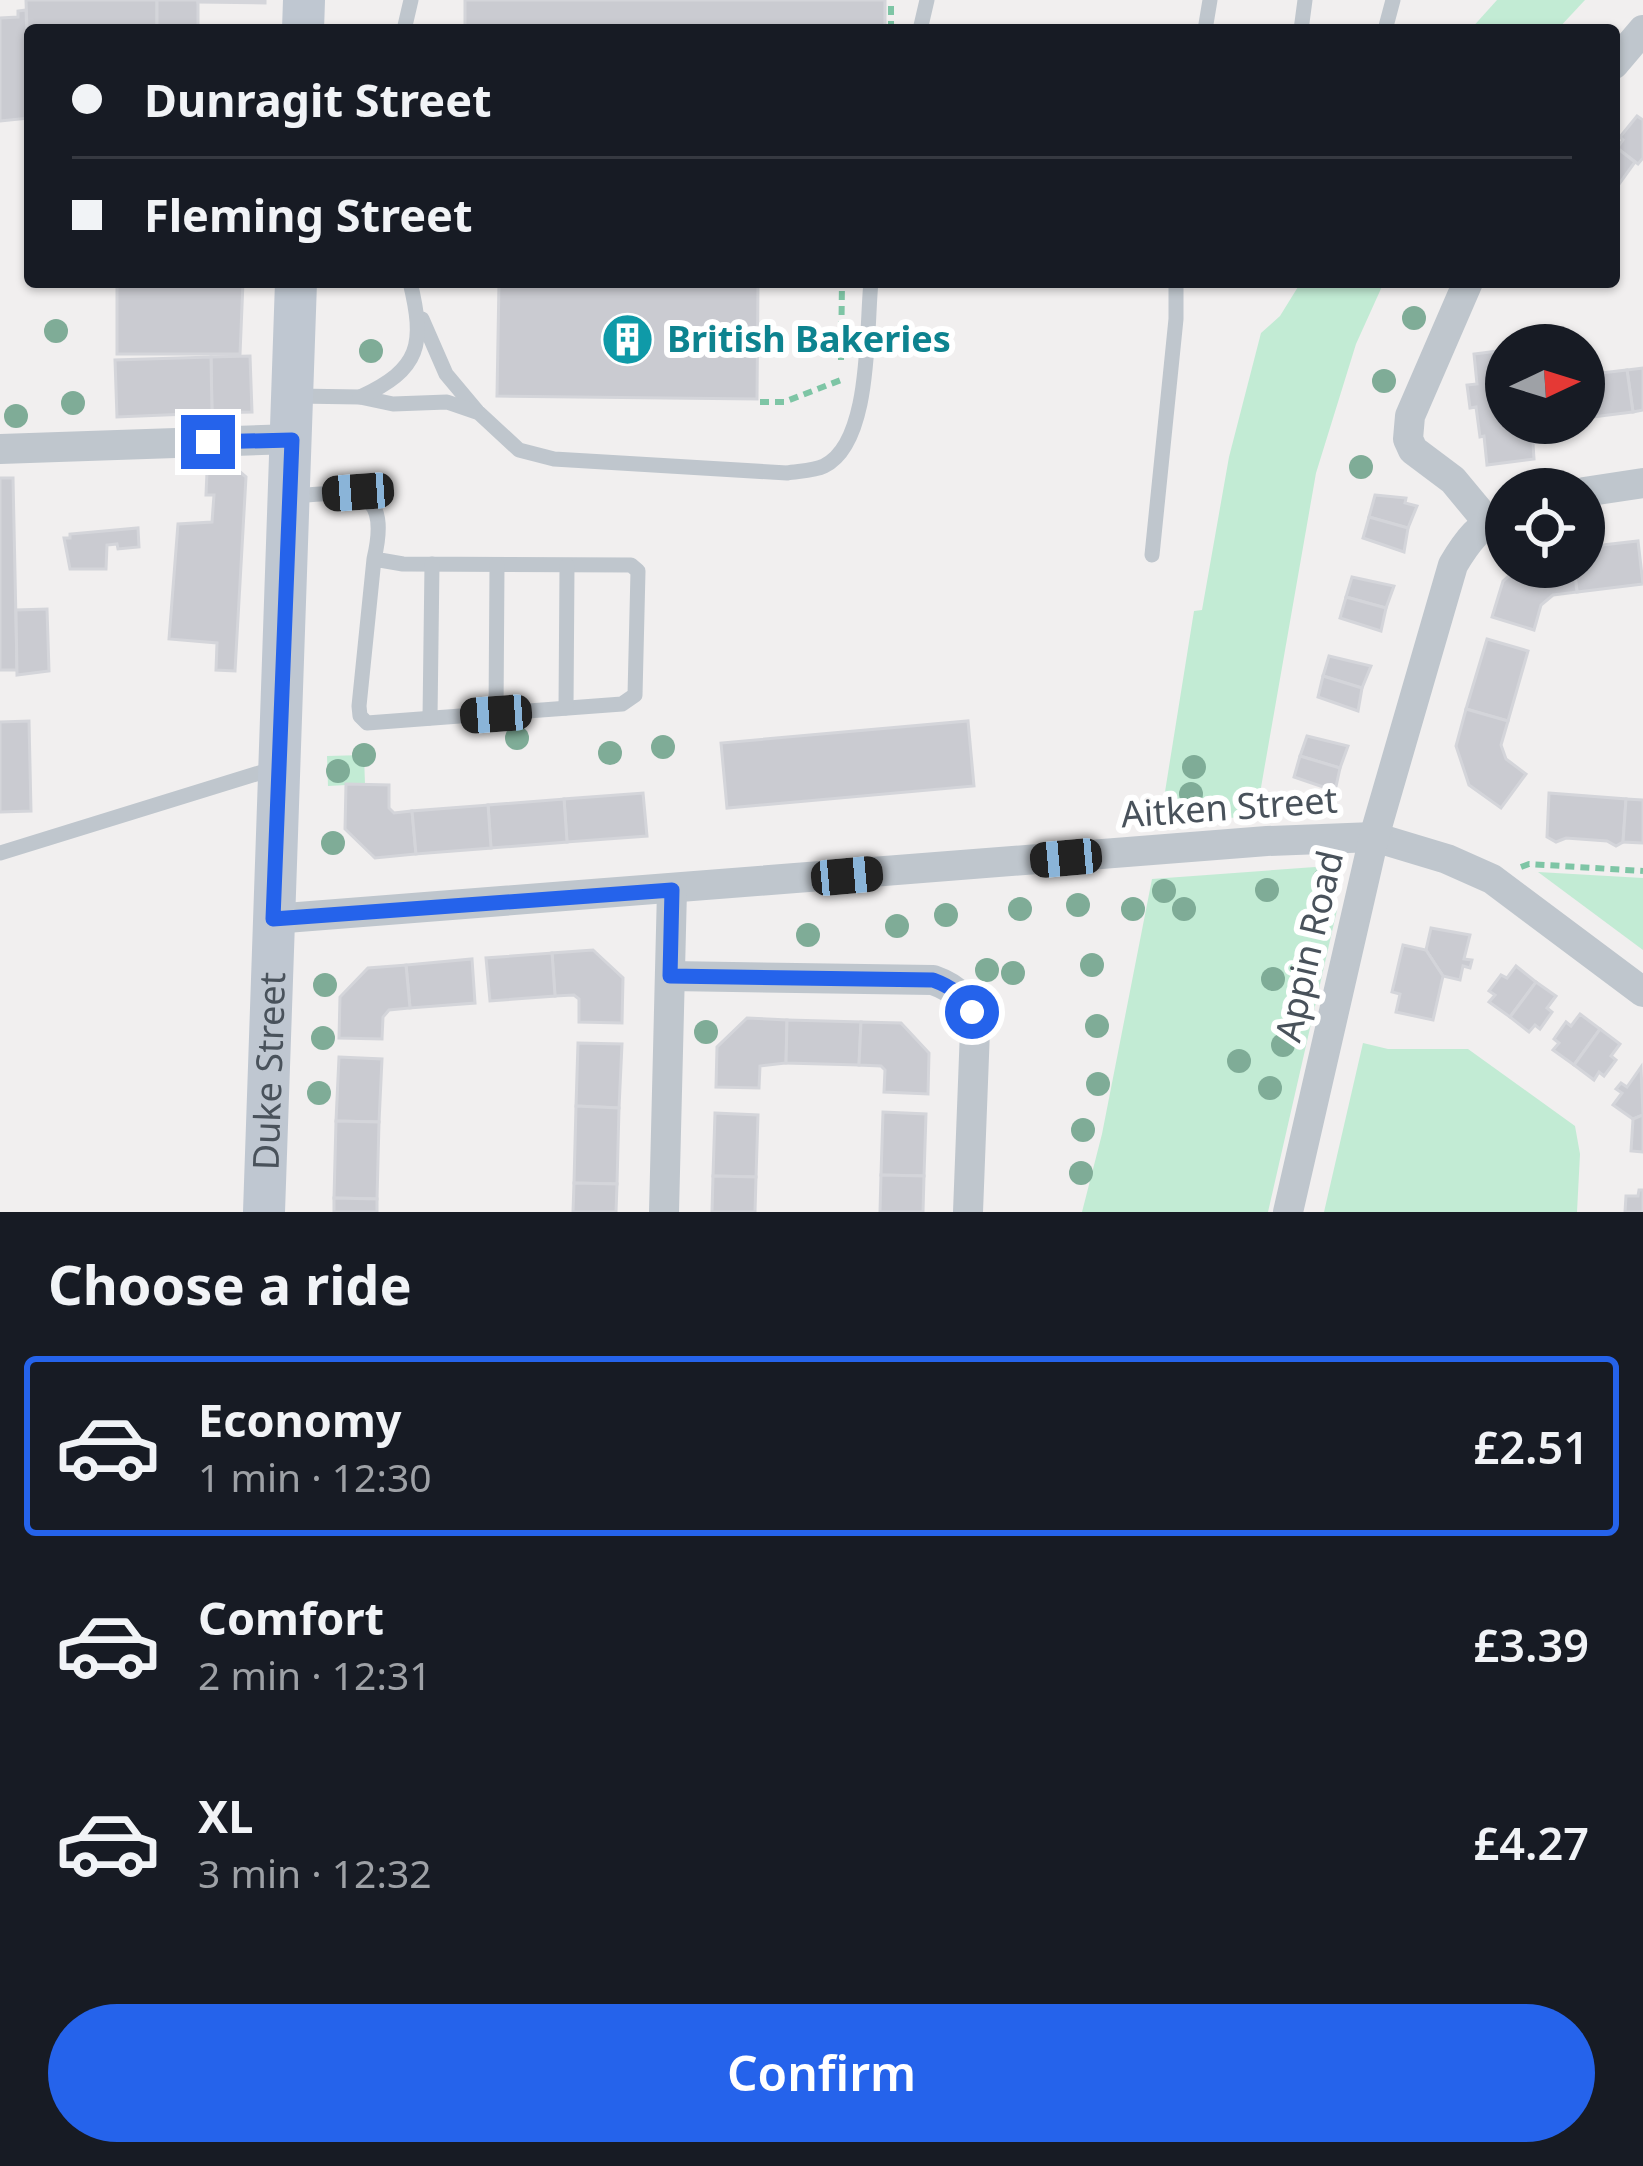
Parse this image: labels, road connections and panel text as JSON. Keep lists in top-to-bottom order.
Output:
{
  "streets": {
    "street": ["Aitken Street", "Appin Road", "Duke Street"]
  },
  "crossings": [
    ["Aitken Street", "Appin Road"],
    ["Aitken Street", "Duke Street"]
  ],
  "places": {
    "building": ["British Bakeries"]
  },
  "north": "right",
  "page": {
    "banner": ["Dunragit Street", "Fleming Street"],
    "heading": "Choose a ride",
    "list": [
      {
        "name": "Economy",
        "note": "1 min · 12:30",
        "value": "£2.51"
      },
      {
        "name": "Comfort",
        "note": "2 min · 12:31",
        "value": "£3.39"
      },
      {
        "name": "XL",
        "note": "3 min · 12:32",
        "value": "£4.27"
      }
    ],
    "buttons": "Confirm"
  }
}
